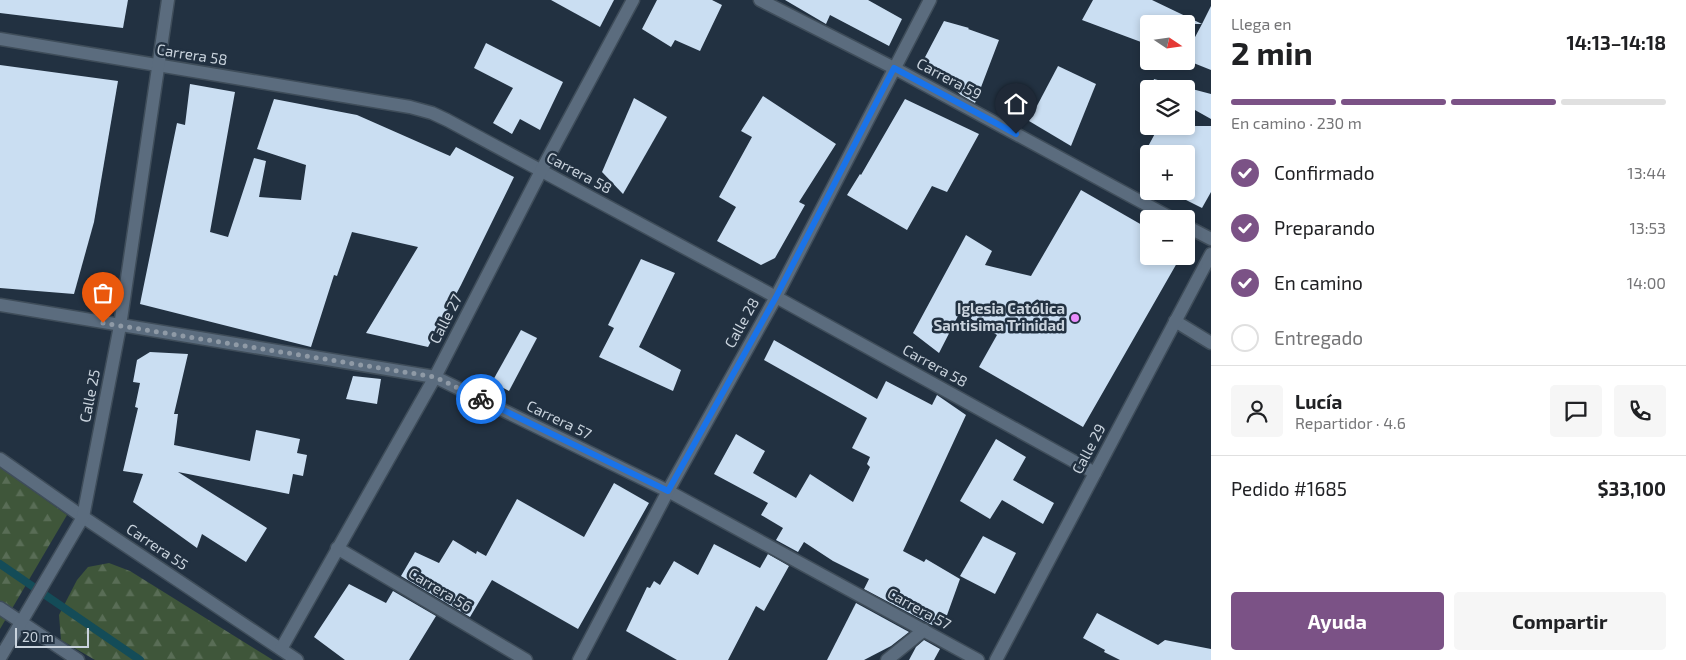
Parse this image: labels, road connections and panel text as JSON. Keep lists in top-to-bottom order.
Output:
{
  "streets": {
    "street": [
      "Carrera 58",
      "Carrera 59",
      "Calle 27",
      "Calle 28",
      "Calle 25",
      "Carrera 57",
      "Calle 29",
      "Carrera 55",
      "Carrera 56"
    ]
  },
  "crossings": [
    ["Carrera 58", "Calle 27"],
    ["Carrera 58", "Calle 28"],
    ["Carrera 58", "Calle 25"],
    ["Carrera 58", "Calle 29"],
    ["Carrera 59", "Calle 28"],
    ["Calle 27", "Carrera 57"],
    ["Calle 27", "Carrera 55"],
    ["Calle 27", "Carrera 56"],
    ["Calle 28", "Carrera 57"],
    ["Calle 25", "Carrera 57"],
    ["Calle 25", "Carrera 55"]
  ],
  "places": ["Iglesia Católica Santisima Trinidad"],
  "scale_bar": "20 m",
  "north": "right",
  "page": {
    "heading": ["2 min", "Llega en", "14:13–14:18"],
    "panel": [
      "Lucía",
      "Repartidor · 4.6",
      "Pedido #1685",
      "$33,100"
    ],
    "map_buttons": ["+", "−"],
    "bar": "En camino · 230 m",
    "list": [
      ["Confirmado", "13:44"],
      ["Preparando", "13:53"],
      ["En camino", "14:00"],
      "Entregado"
    ],
    "buttons": ["Ayuda", "Compartir"],
    "scale": "20 m"
  }
}
